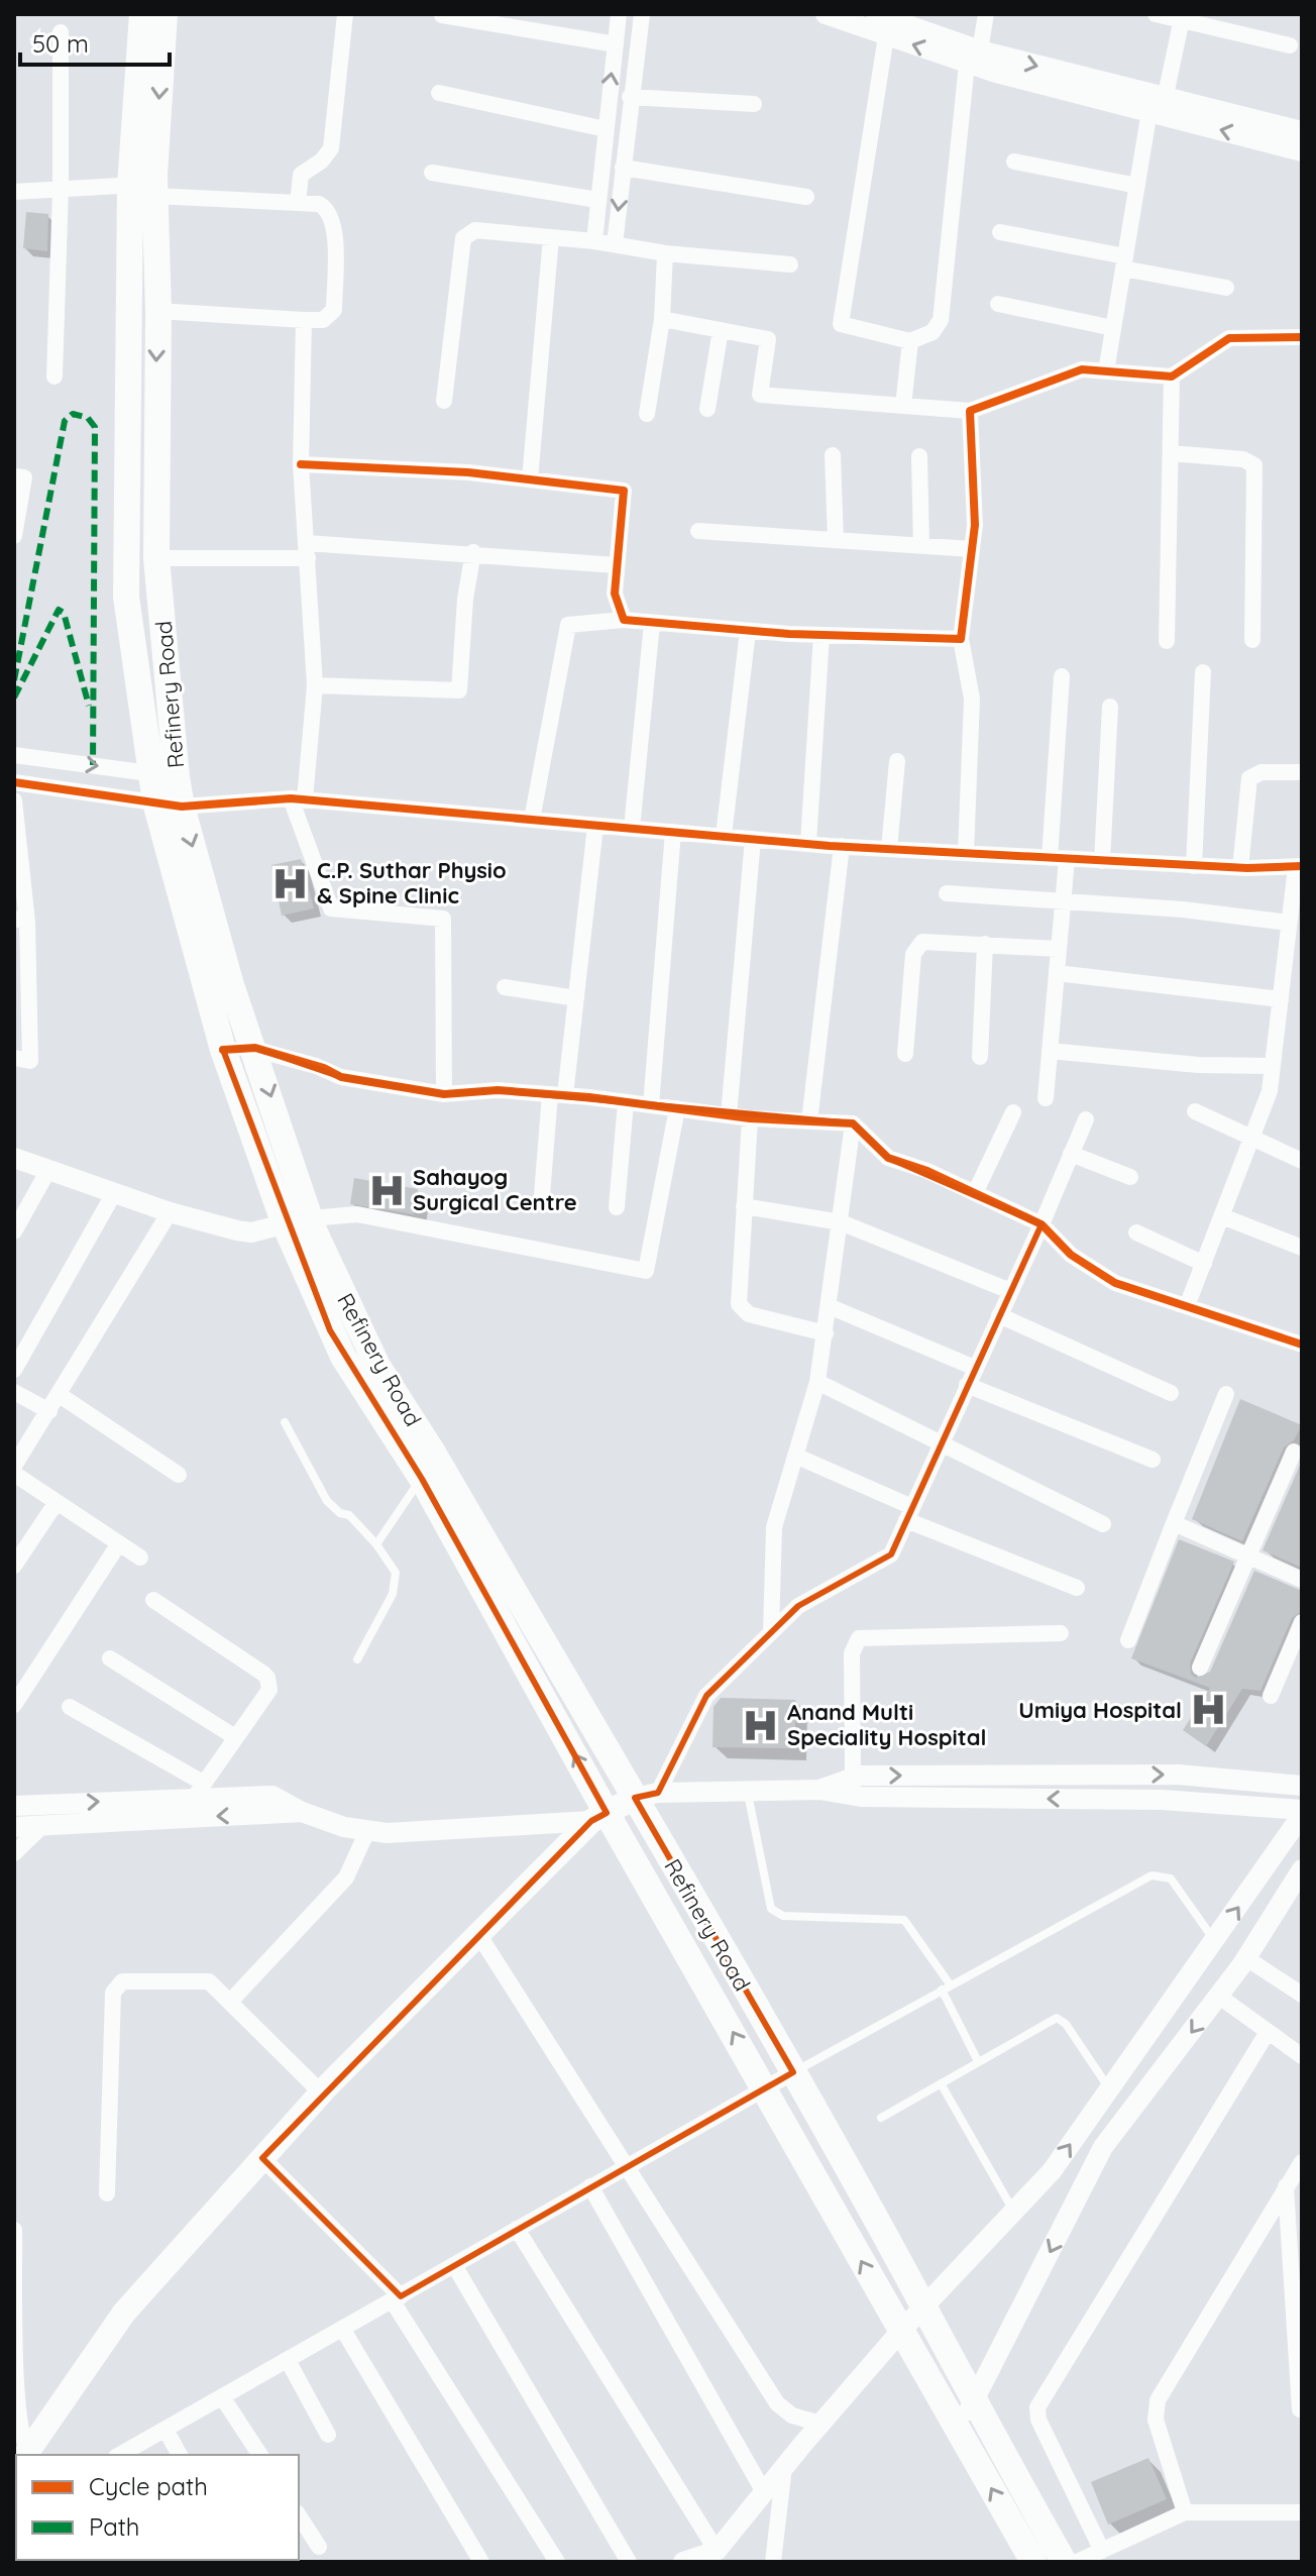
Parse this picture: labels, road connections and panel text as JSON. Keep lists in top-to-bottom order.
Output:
{
  "streets": {
    "main road": ["Refinery Road"]
  },
  "places": {
    "hospital": [
      "C.P. Suthar Physio & Spine Clinic",
      "Sahayog Surgical Centre",
      "Umiya Hospital",
      "Anand Multi Speciality Hospital"
    ]
  },
  "legend": ["Cycle path", "Path"],
  "scale_bar": "50 m"
}
